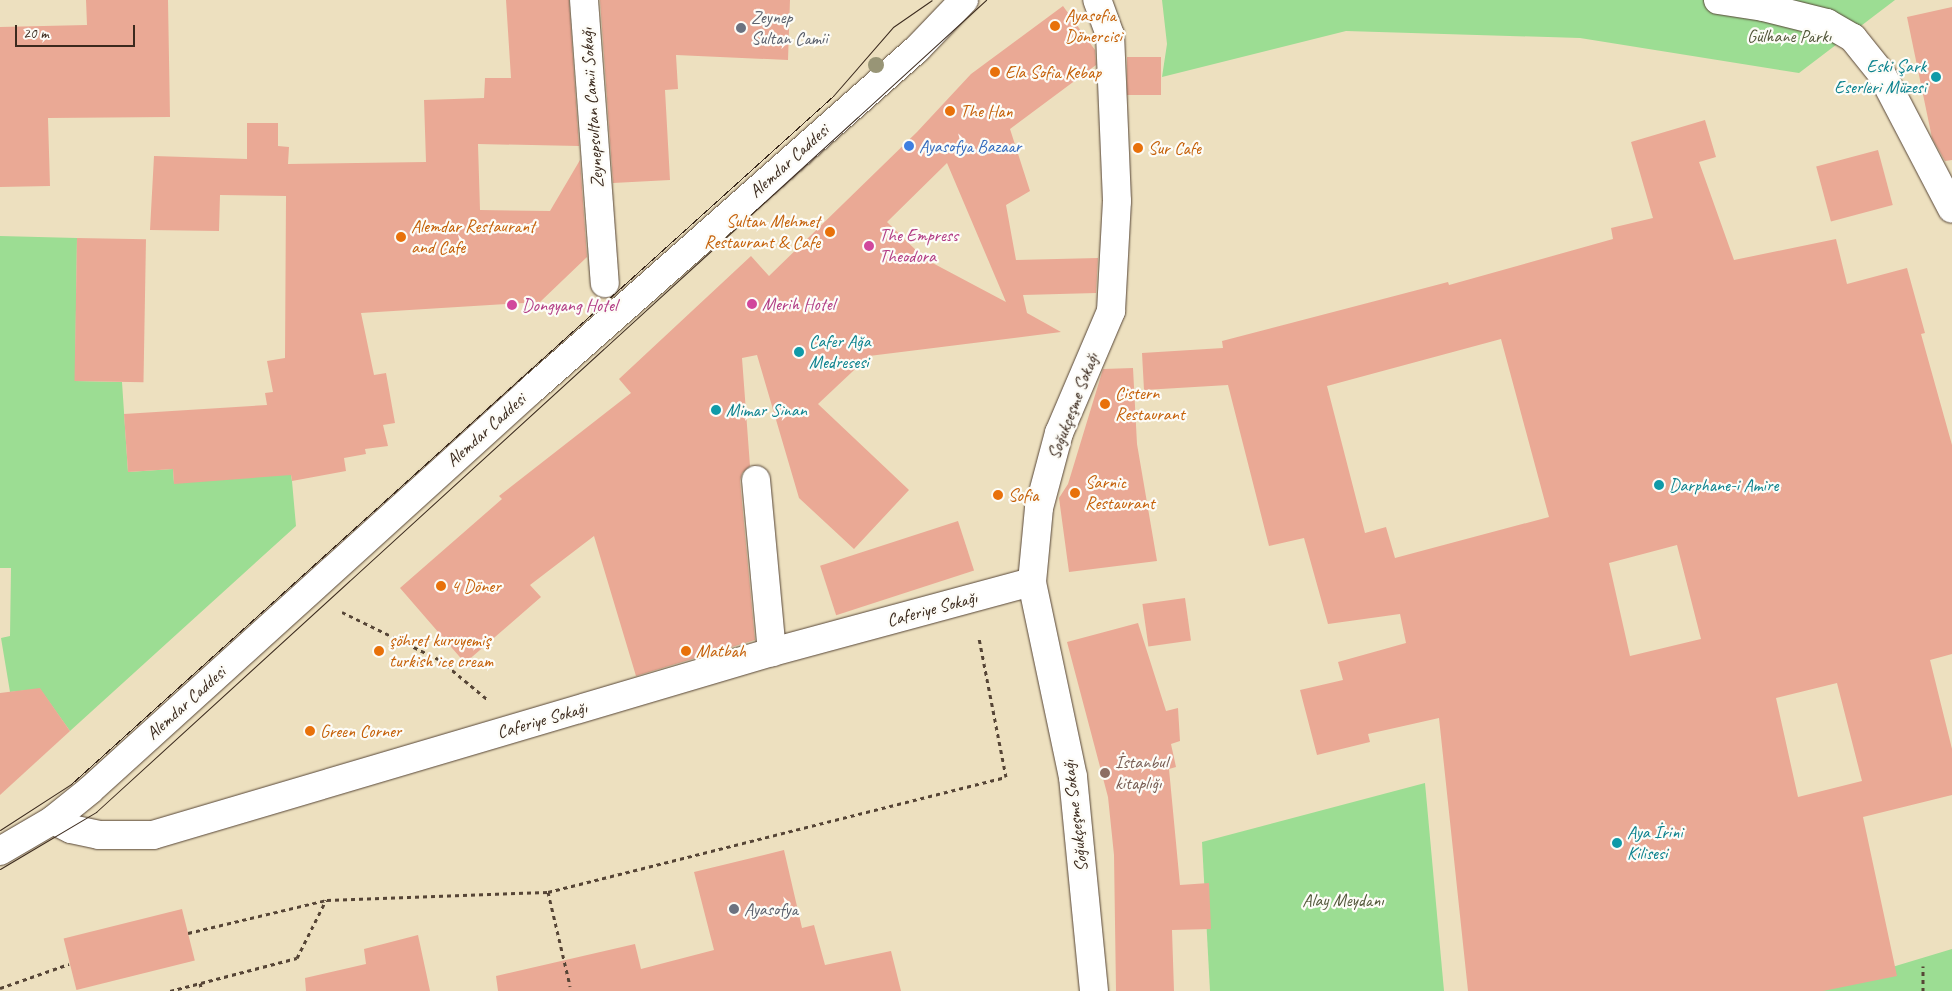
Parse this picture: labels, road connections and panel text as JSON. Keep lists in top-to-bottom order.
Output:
{
  "streets": {
    "street": [
      "Zeynepsultan Camii Sokağı",
      "Alemdar Caddesi",
      "Soğukçeşme Sokağı",
      "Caferiye Sokağı"
    ]
  },
  "crossings": [
    ["Alemdar Caddesi", "Caferiye Sokağı"],
    ["Soğukçeşme Sokağı", "Caferiye Sokağı"]
  ],
  "parks": ["Gülhane Parkı", "Alay Meydanı"],
  "places": [
    "Ayasofia Dönercisi",
    "Zeynep Sultan Camii",
    "Ela Sofia Kebap",
    "Eski Şark Eserleri Müzesi",
    "The Han",
    "Ayasofya Bazaar",
    "Sur Cafe",
    "Sultan Mehmet Restaurant & Cafe",
    "Alemdar Restaurant and Cafe",
    "The Empress Theodora",
    "Merih Hotel",
    "Dongyang Hotel",
    "Cafer Ağa Medresesi",
    "Cistern Restaurant",
    "Mimar Sinan",
    "Darphane-i Amire",
    "Sarnic Restaurant",
    "Sofia",
    "4 Döner",
    "şöhret kuruyemiş turkish ice cream",
    "Matbah",
    "Green Corner",
    "İstanbul kitaplığı",
    "Aya İrini Kilisesi",
    "Ayasofya"
  ],
  "scale_bar": "20 m"
}
